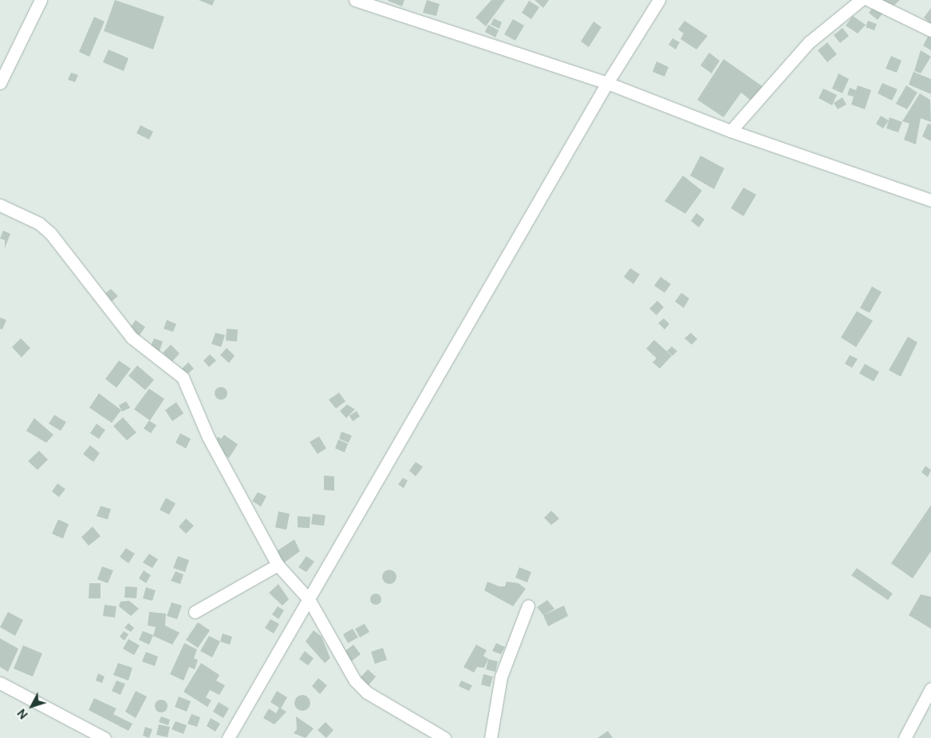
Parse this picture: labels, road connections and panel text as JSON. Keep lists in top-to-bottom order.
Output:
{
  "north": "bottom left"
}
